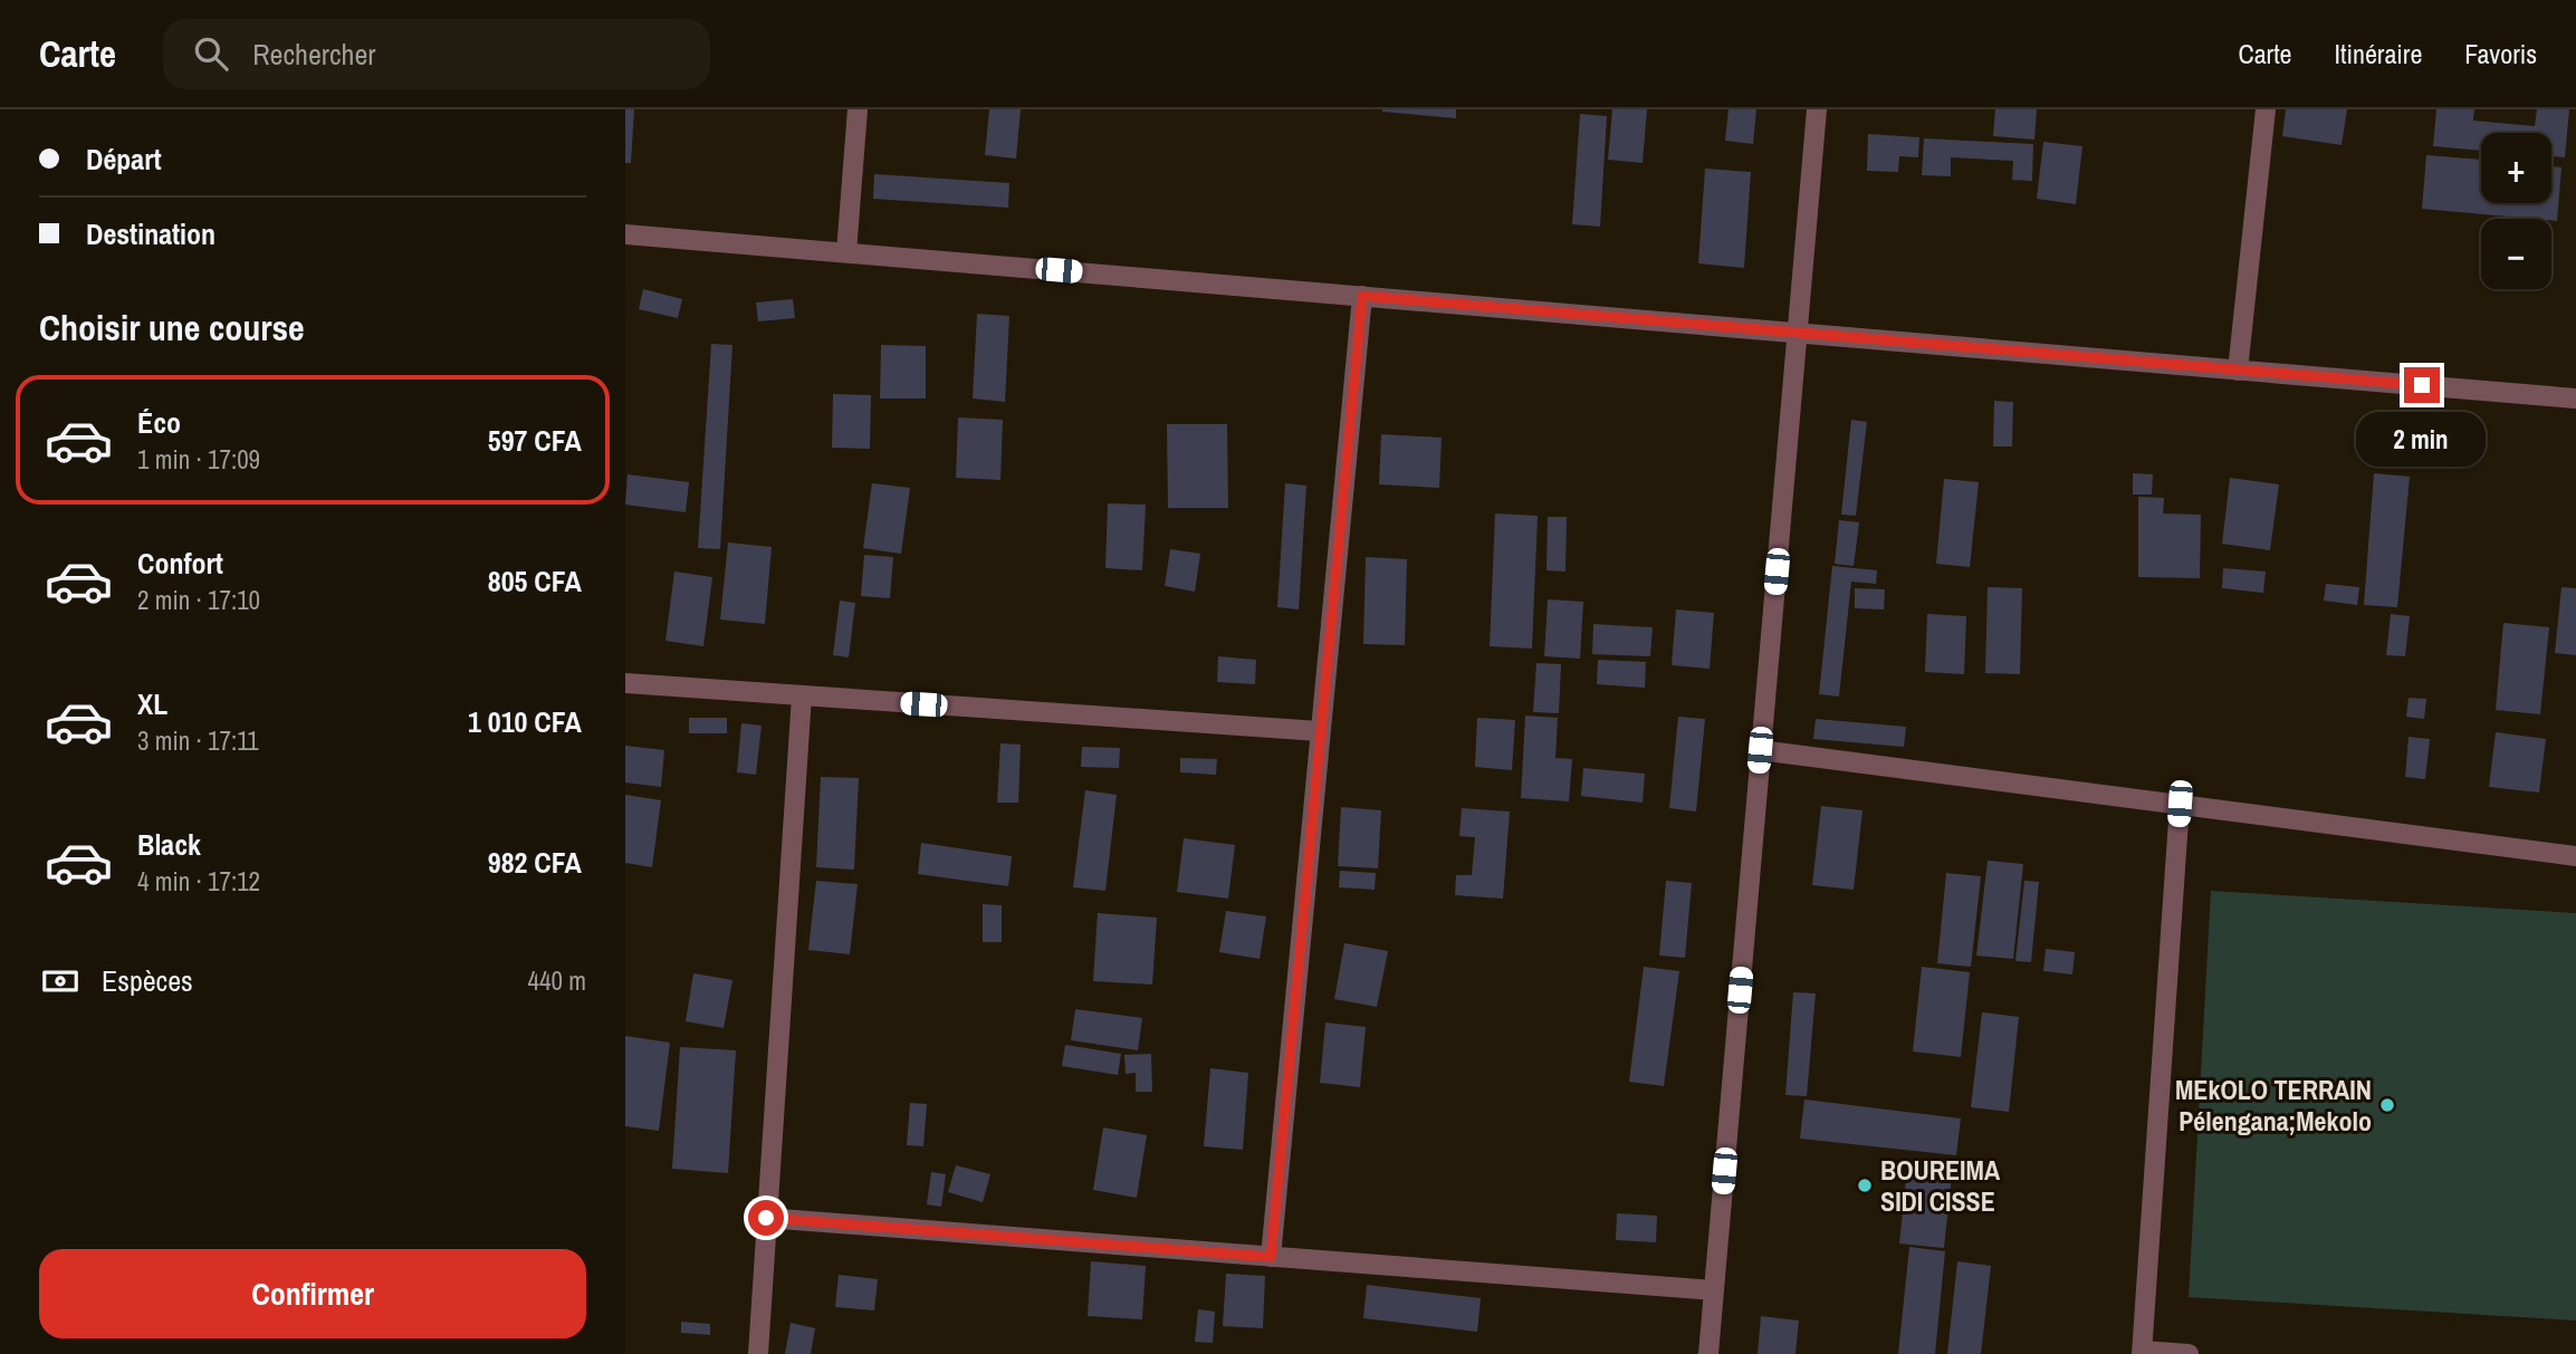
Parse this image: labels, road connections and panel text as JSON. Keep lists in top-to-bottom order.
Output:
{
  "places": ["MEkOLO TERRAIN Pélengana;Mekolo", "BOUREIMA SIDI CISSE"],
  "page": {
    "header": "Carte",
    "search": "Rechercher",
    "nav": ["Carte", "Itinéraire", "Favoris"],
    "banner": ["Départ", "Destination"],
    "map_buttons": ["+", "−"],
    "heading": "Choisir une course",
    "list": [
      {
        "name": "Éco",
        "note": "1 min · 17:09",
        "value": "597 CFA"
      },
      {
        "name": "Confort",
        "note": "2 min · 17:10",
        "value": "805 CFA"
      },
      {
        "name": "XL",
        "note": "3 min · 17:11",
        "value": "1 010 CFA"
      },
      {
        "name": "Black",
        "note": "4 min · 17:12",
        "value": "982 CFA"
      }
    ],
    "bubble": "2 min",
    "pay": ["Espèces", "440 m"],
    "buttons": "Confirmer"
  }
}
